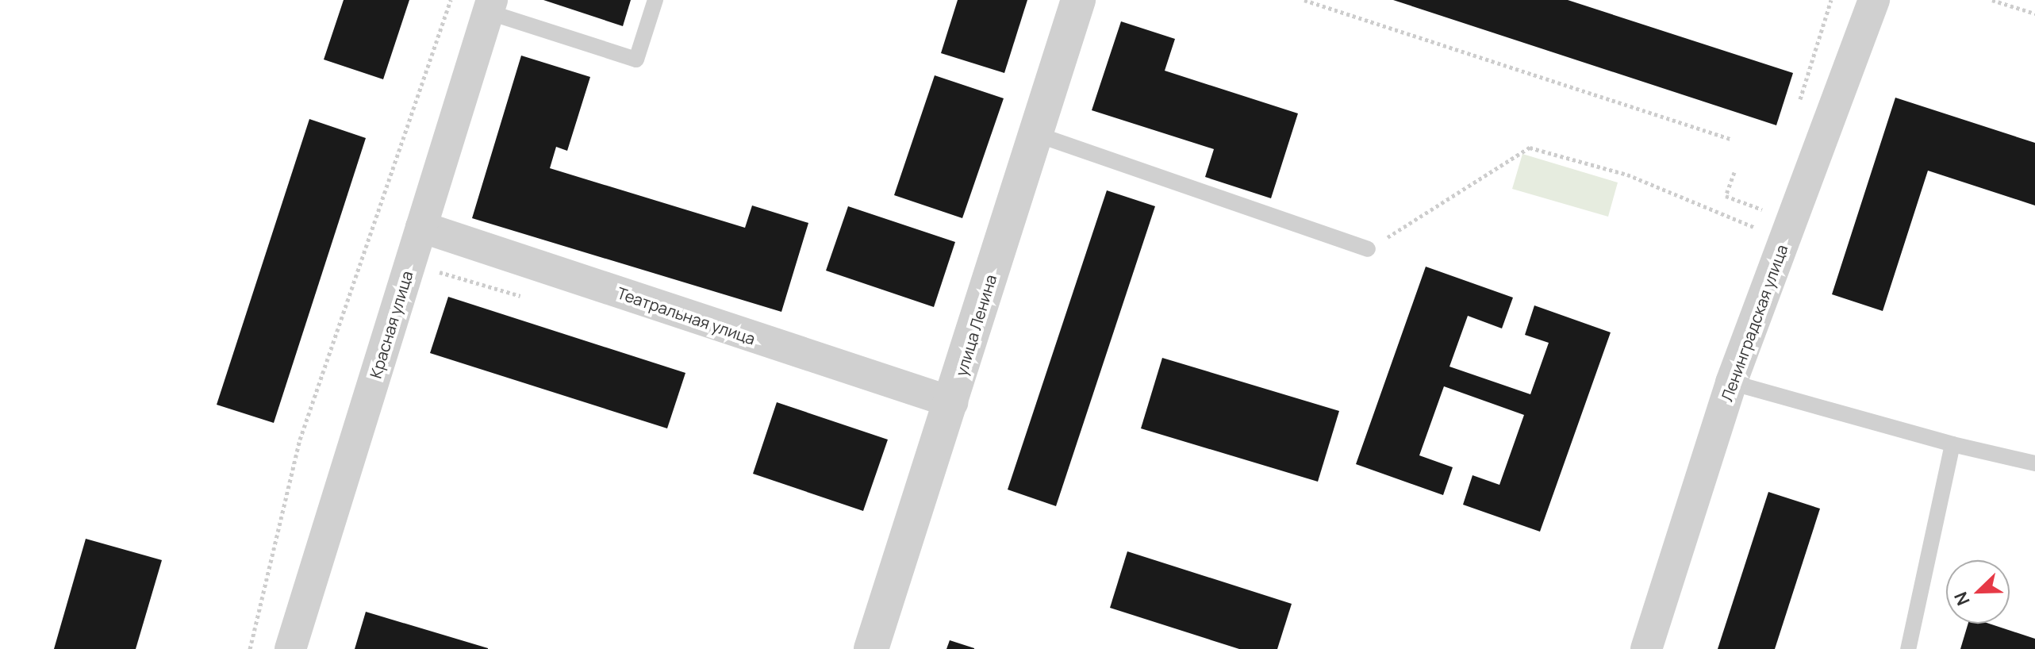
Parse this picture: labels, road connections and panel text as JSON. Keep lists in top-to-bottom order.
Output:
{
  "streets": {
    "street": [
      "Театральная улица",
      "Ленинградская улица",
      "Красная улица",
      "улица Ленина"
    ]
  },
  "crossings": [
    ["Театральная улица", "Красная улица"],
    ["Театральная улица", "улица Ленина"]
  ],
  "north": "bottom left"
}
